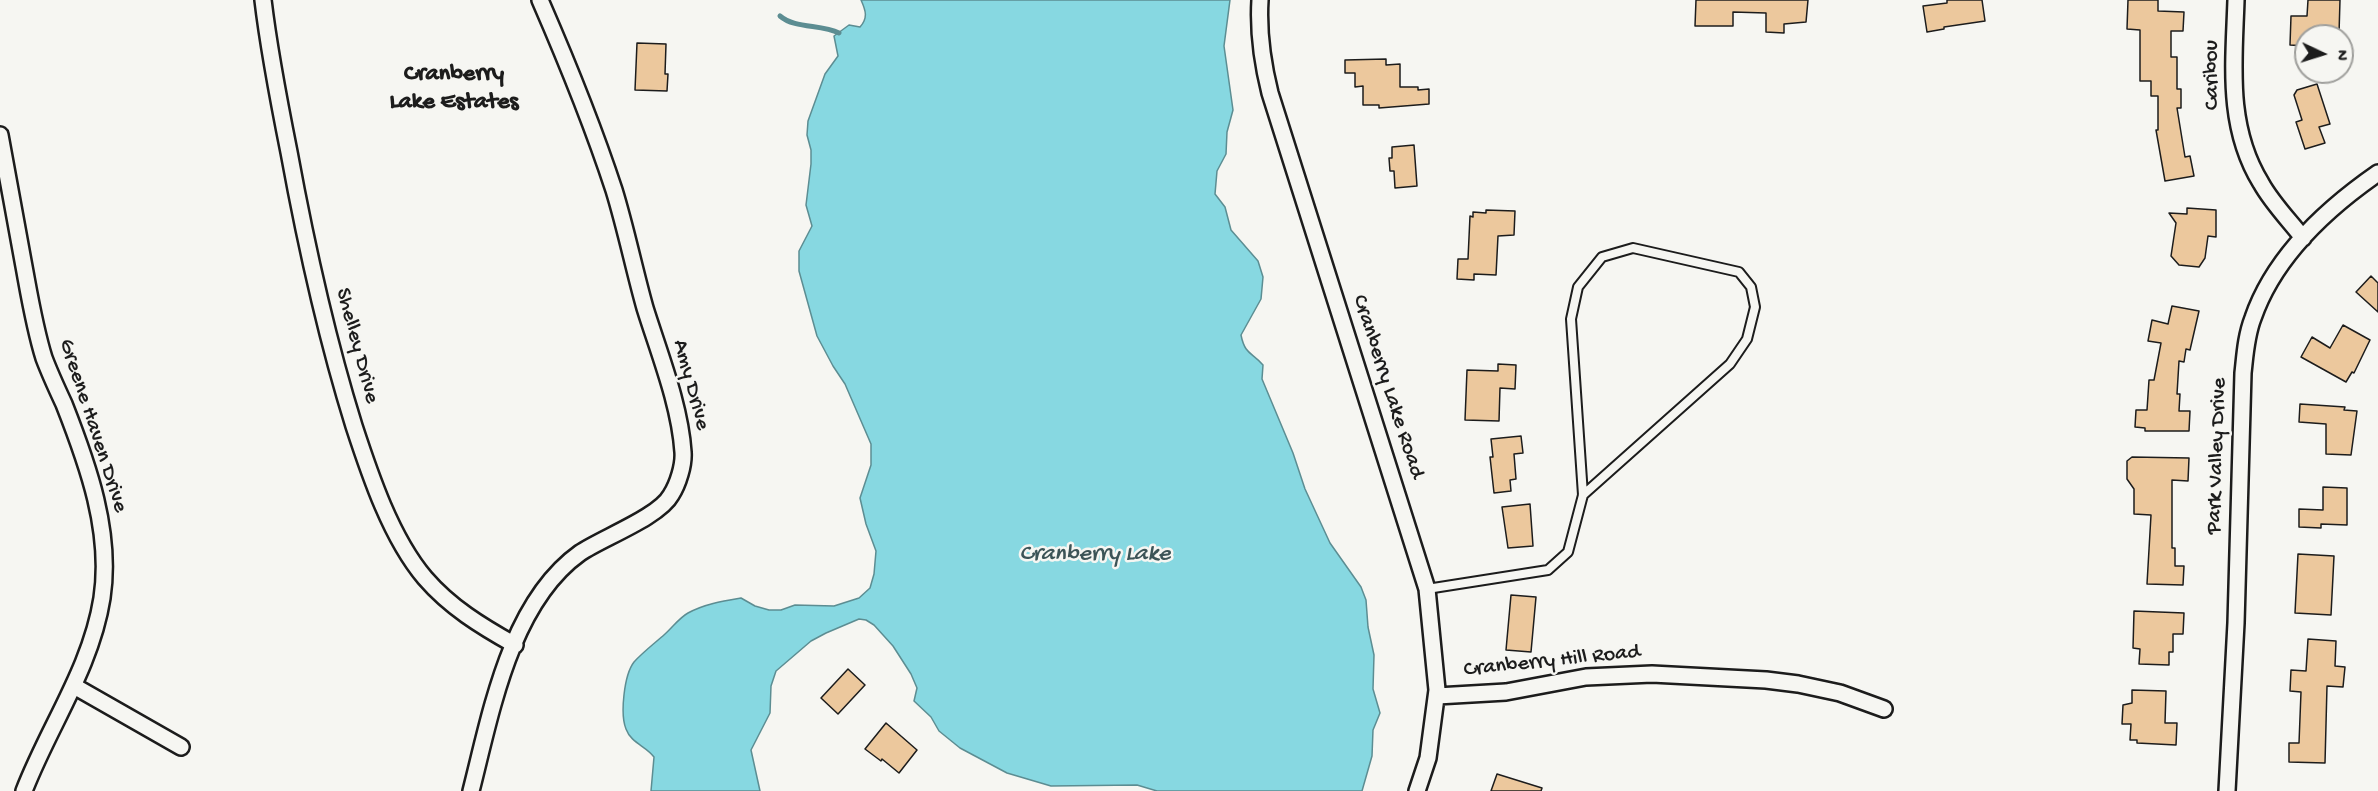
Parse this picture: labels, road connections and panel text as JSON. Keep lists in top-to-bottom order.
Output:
{
  "streets": {
    "street": [
      "Caribou",
      "Shelley Drive",
      "Amy Drive",
      "Cranberry Lake Road",
      "Greene Haven Drive",
      "Park Valley Drive",
      "Cranberry Hill Road"
    ]
  },
  "crossings": [
    ["Caribou", "Park Valley Drive"],
    ["Shelley Drive", "Amy Drive"],
    ["Cranberry Lake Road", "Cranberry Hill Road"]
  ],
  "districts": ["Cranberry Lake Estates"],
  "water": ["Cranberry Lake"],
  "north": "right"
}
